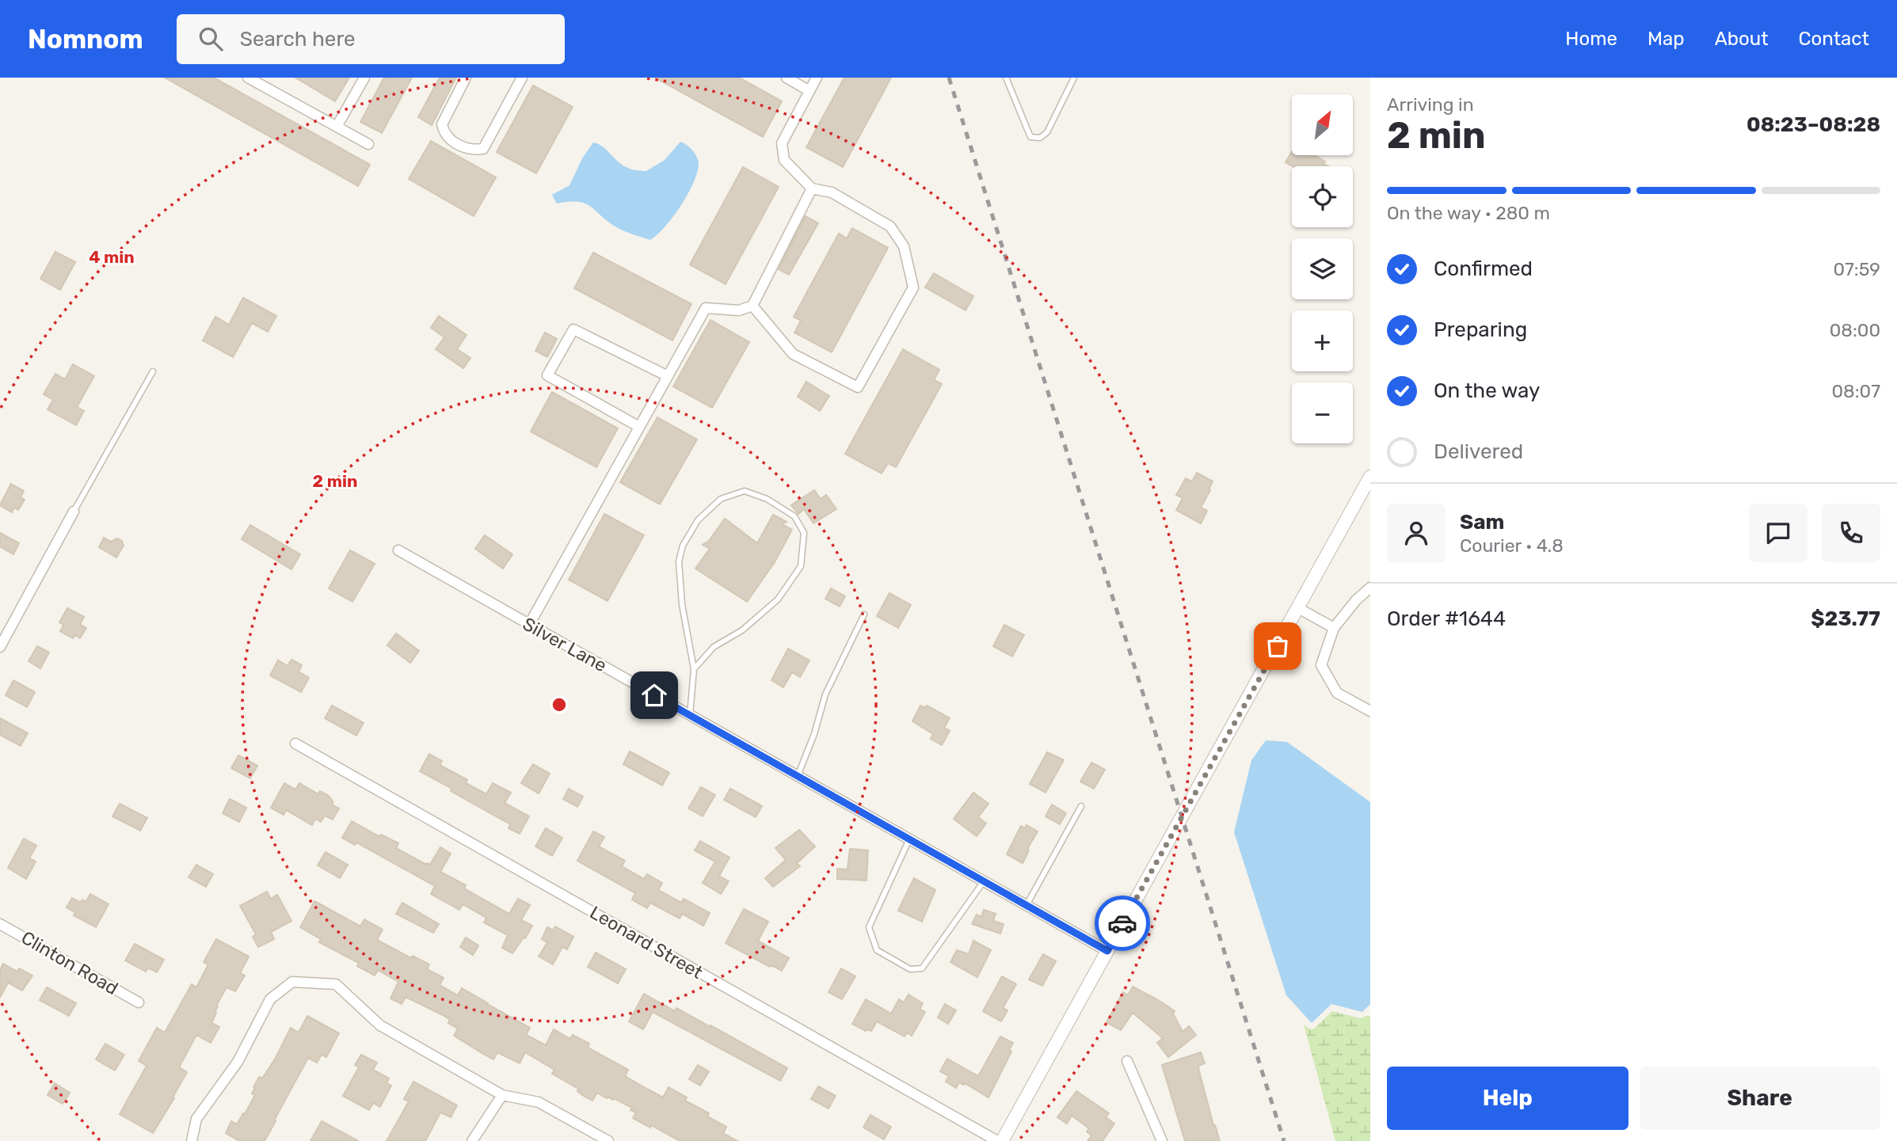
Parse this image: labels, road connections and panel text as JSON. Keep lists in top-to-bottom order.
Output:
{
  "streets": {
    "street": ["Silver Lane", "Leonard Street", "Clinton Road"]
  },
  "north": "top right",
  "page": {
    "header": "Nomnom",
    "search": "Search here",
    "nav": [
      "Home",
      "Map",
      "About",
      "Contact"
    ],
    "heading": ["2 min", "Arriving in", "08:23–08:28"],
    "panel": [
      "Sam",
      "Courier · 4.8",
      "Order #1644",
      "$23.77"
    ],
    "map_buttons": ["+", "−"],
    "bar": "On the way · 280 m",
    "list": [
      ["Confirmed", "07:59"],
      ["Preparing", "08:00"],
      ["On the way", "08:07"],
      "Delivered"
    ],
    "buttons": ["Help", "Share"]
  },
  "rings": ["4 min", "2 min"]
}
